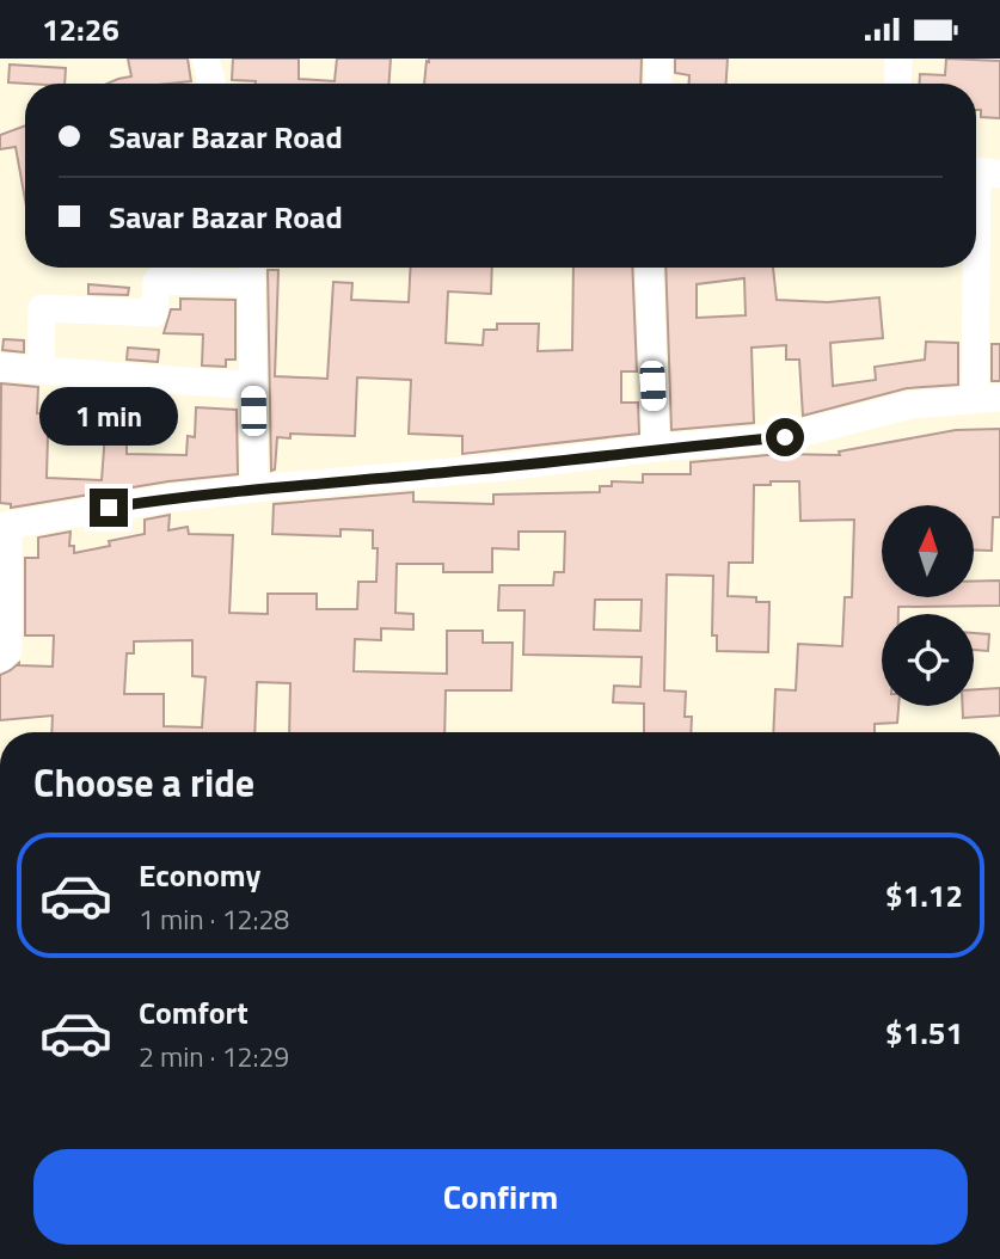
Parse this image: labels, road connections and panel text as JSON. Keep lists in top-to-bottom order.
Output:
{
  "north": "top",
  "page": {
    "status": "12:26",
    "banner": ["Savar Bazar Road", "Savar Bazar Road"],
    "bubble": "1 min",
    "heading": "Choose a ride",
    "list": [
      {
        "name": "Economy",
        "note": "1 min · 12:28",
        "value": "$1.12"
      },
      {
        "name": "Comfort",
        "note": "2 min · 12:29",
        "value": "$1.51"
      }
    ],
    "buttons": "Confirm"
  }
}
